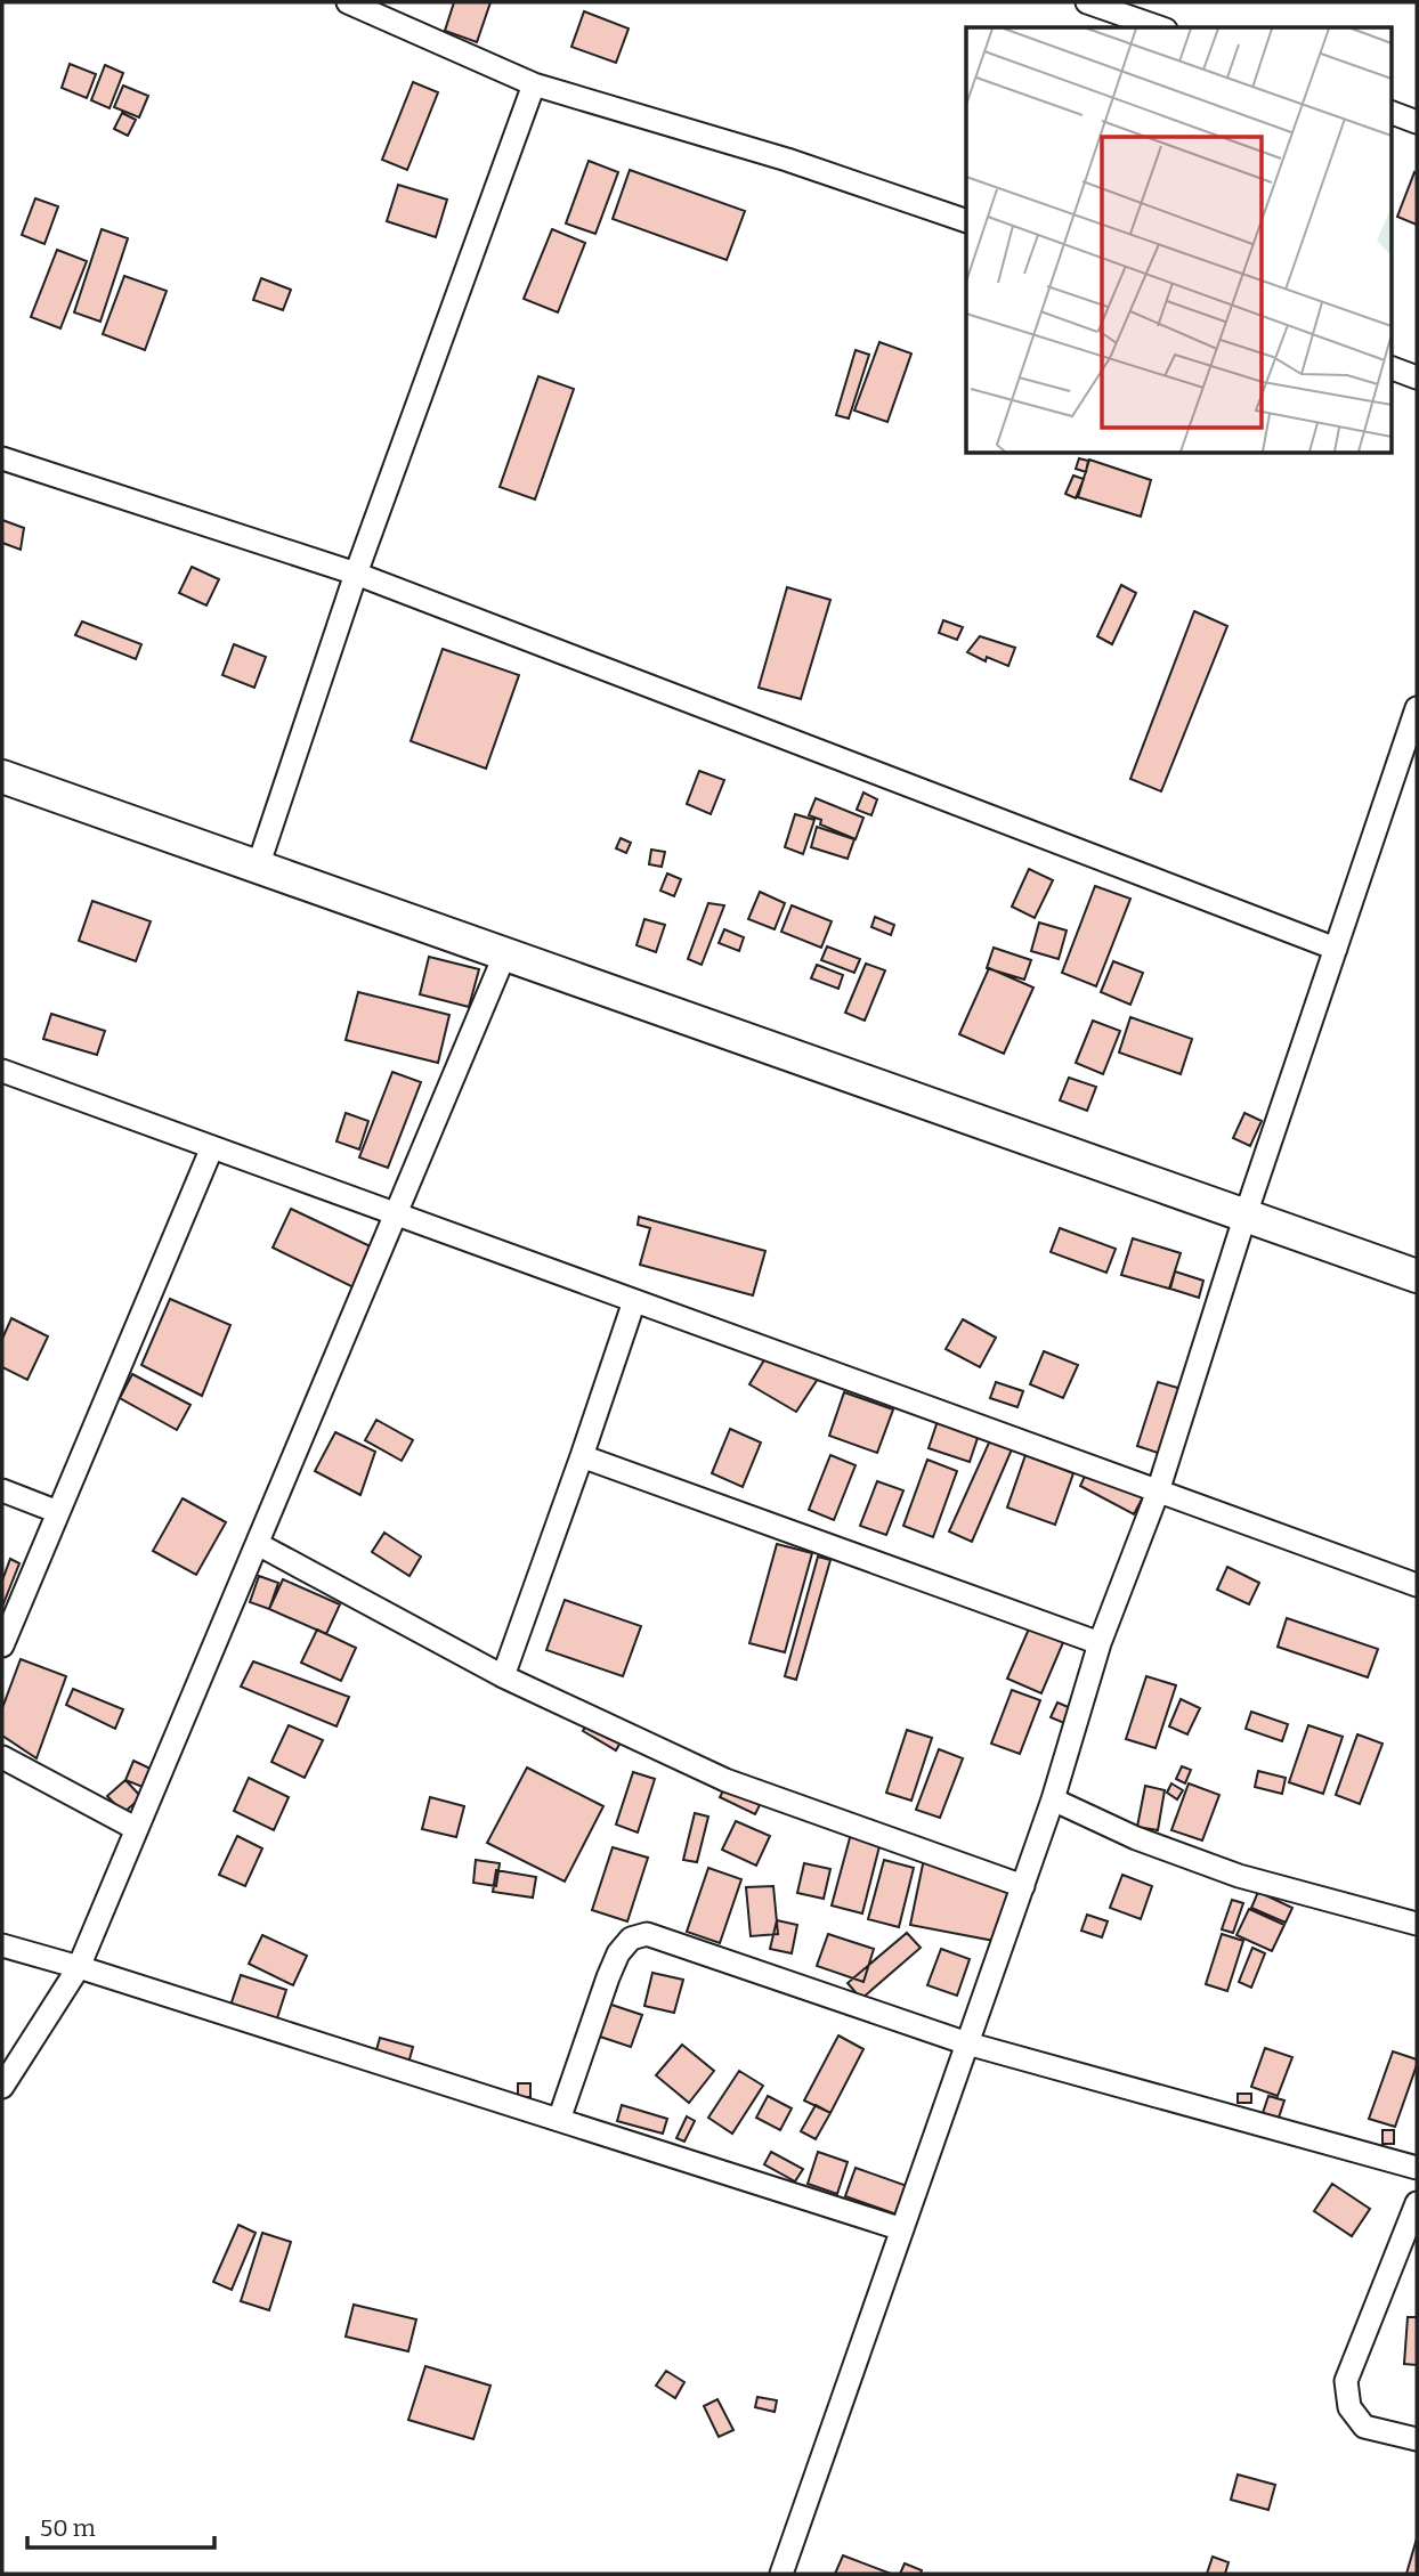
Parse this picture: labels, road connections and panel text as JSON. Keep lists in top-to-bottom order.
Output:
{
  "scale_bar": "50 m"
}
